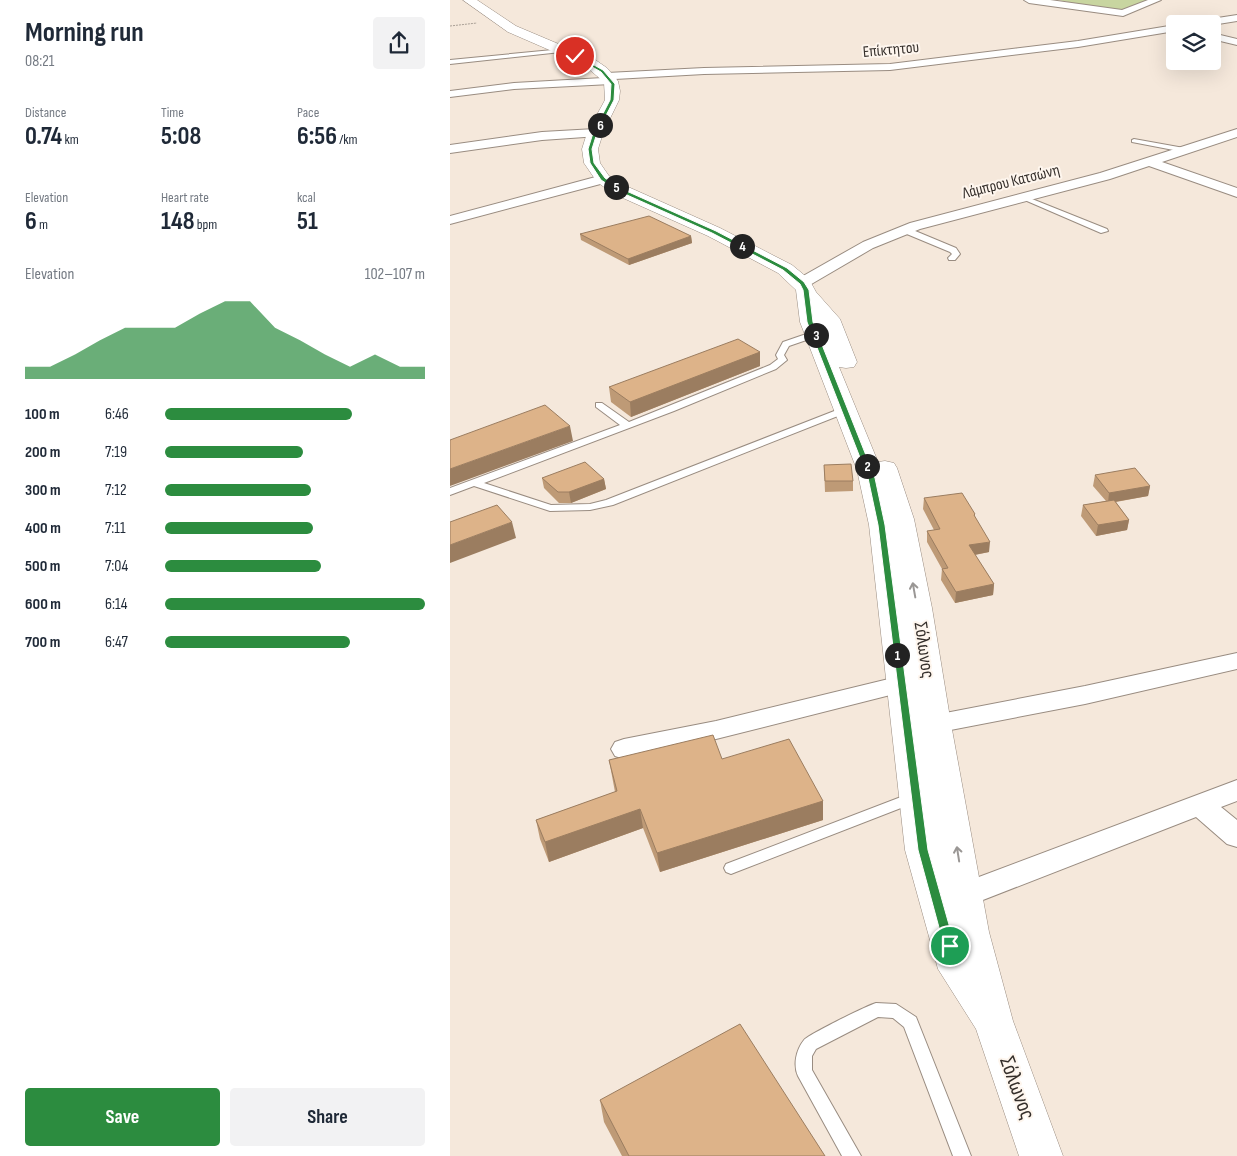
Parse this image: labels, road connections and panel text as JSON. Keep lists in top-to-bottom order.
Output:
{
  "streets": {
    "street": ["Επίκτητου", "Λάμπρου Κατσώνη", "Σόλωνος"]
  },
  "crossings": [
    ["Λάμπρου Κατσώνη", "Σόλωνος"]
  ],
  "page": {
    "heading": ["Morning run", "08:21"],
    "stats": [
      ["Distance", "0.74 km"],
      ["Time", "5:08"],
      ["Pace", "6:56 /km"],
      ["Elevation", "6 m"],
      ["Heart rate", "148 bpm"],
      ["kcal", "51"]
    ],
    "pins": [
      "6",
      "5",
      "4",
      "3",
      "2",
      "1"
    ],
    "chart": ["Elevation", "102–107 m"],
    "list": [
      {
        "name": "100 m",
        "note": "6:46"
      },
      {
        "name": "200 m",
        "note": "7:19"
      },
      {
        "name": "300 m",
        "note": "7:12"
      },
      {
        "name": "400 m",
        "note": "7:11"
      },
      {
        "name": "500 m",
        "note": "7:04"
      },
      {
        "name": "600 m",
        "note": "6:14"
      },
      {
        "name": "700 m",
        "note": "6:47"
      }
    ],
    "buttons": ["Save", "Share"]
  }
}
